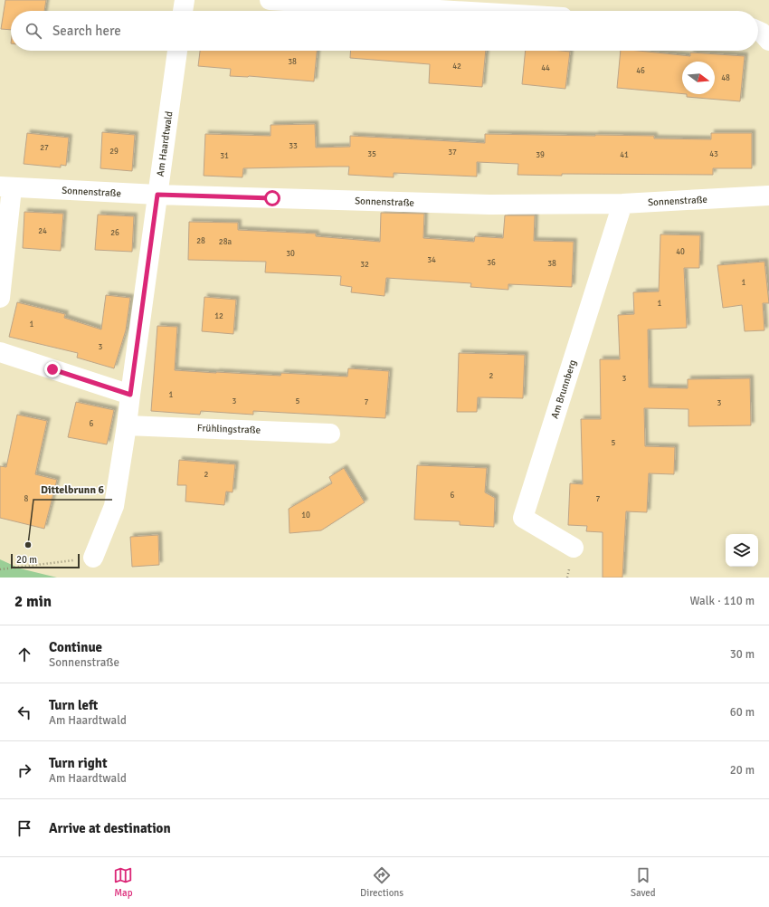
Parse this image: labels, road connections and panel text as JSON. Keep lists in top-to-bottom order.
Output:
{
  "streets": {
    "street": [
      "Am Haardtwald",
      "Sonnenstraße",
      "Am Brunnberg",
      "Frühlingstraße"
    ]
  },
  "crossings": [
    ["Am Haardtwald", "Sonnenstraße"],
    ["Am Haardtwald", "Frühlingstraße"],
    ["Sonnenstraße", "Am Brunnberg"]
  ],
  "places": ["Dittelbrunn 6"],
  "house_numbers": [
    "38",
    "42",
    "44",
    "46",
    "48",
    "33",
    "27",
    "29",
    "37",
    "35",
    "43",
    "39",
    "41",
    "31",
    "24",
    "26",
    "28",
    "28a",
    "40",
    "30",
    "34",
    "36",
    "38",
    "32",
    "1",
    "1",
    "12",
    "1",
    "3",
    "2",
    "3",
    "1",
    "3",
    "5",
    "7",
    "3",
    "6",
    "5",
    "2",
    "6",
    "8",
    "7",
    "10"
  ],
  "scale_bar": "20 m",
  "north": "right",
  "page": {
    "search": "Search here",
    "scale": "20 m",
    "heading": ["2 min", "Walk · 110 m"],
    "list": [
      ["Continue", "Sonnenstraße", "30 m"],
      ["Turn left", "Am Haardtwald", "60 m"],
      ["Turn right", "Am Haardtwald", "20 m"],
      "Arrive at destination"
    ],
    "nav": ["Map", "Directions", "Saved"]
  }
}
